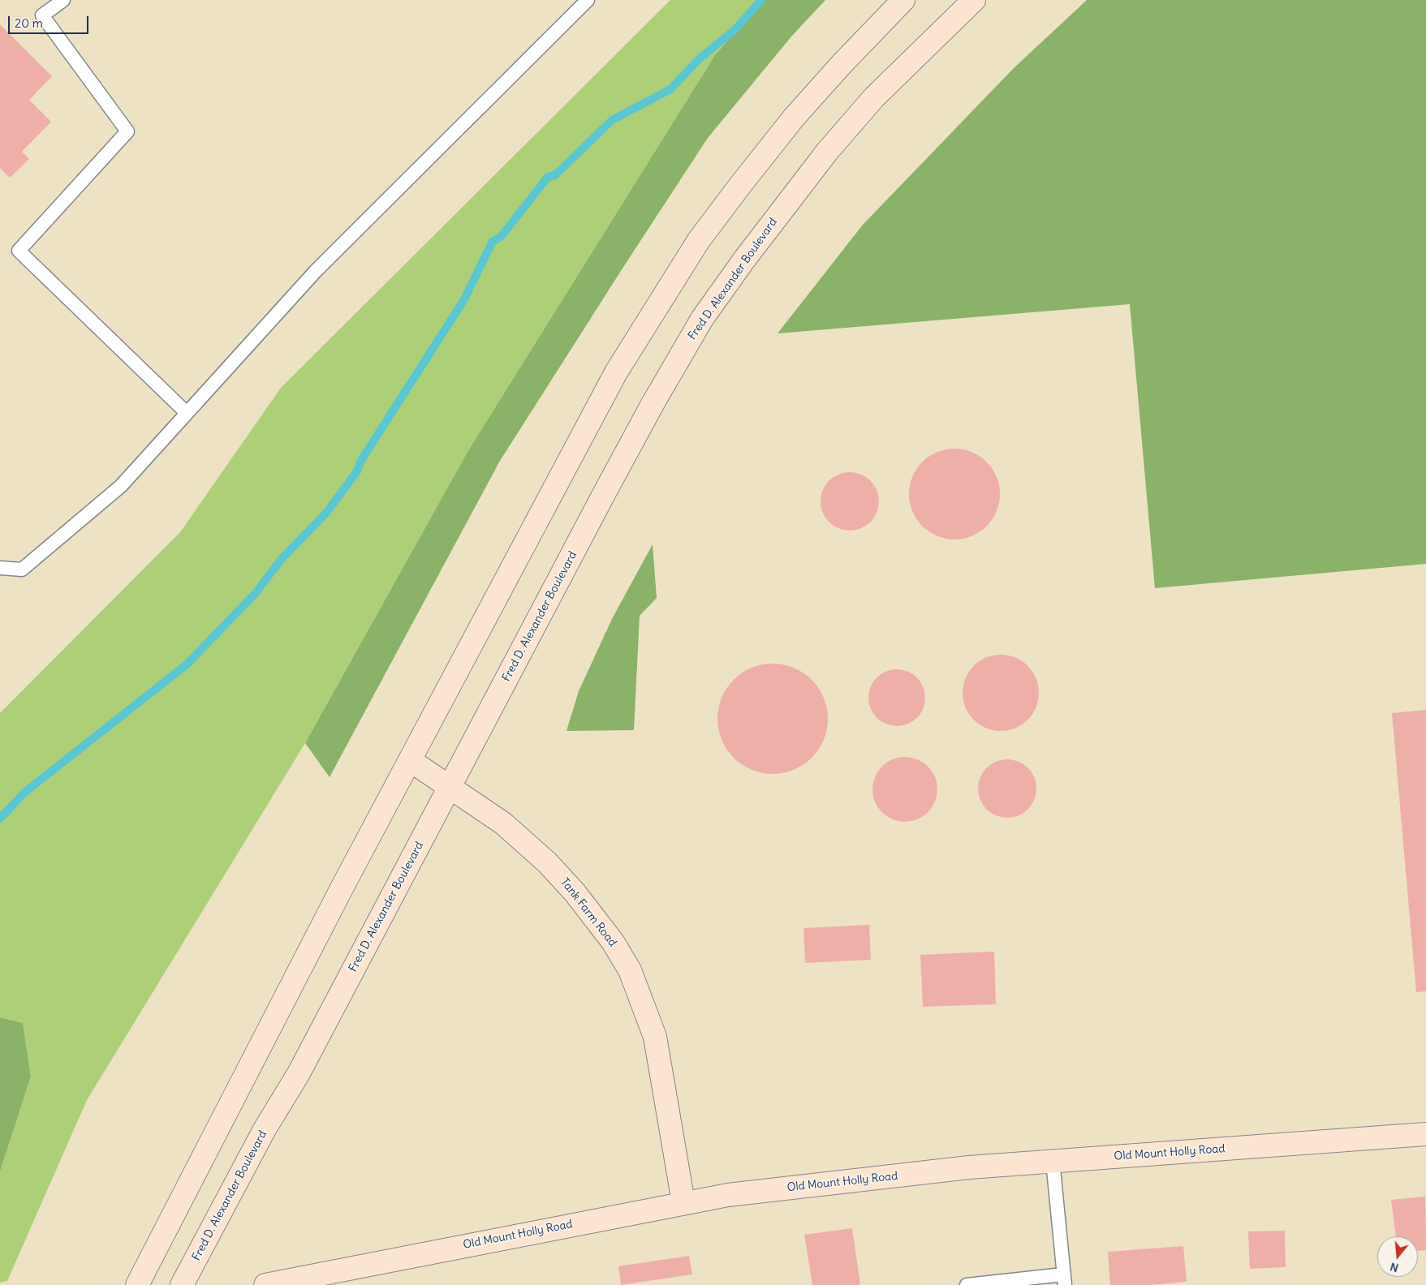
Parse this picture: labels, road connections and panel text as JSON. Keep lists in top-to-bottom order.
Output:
{
  "streets": {
    "main road": ["Fred D. Alexander Boulevard", "Tank Farm Road", "Old Mount Holly Road"]
  },
  "crossings": [
    ["Fred D. Alexander Boulevard", "Tank Farm Road"],
    ["Tank Farm Road", "Old Mount Holly Road"]
  ],
  "scale_bar": "20 m",
  "north": "bottom"
}
